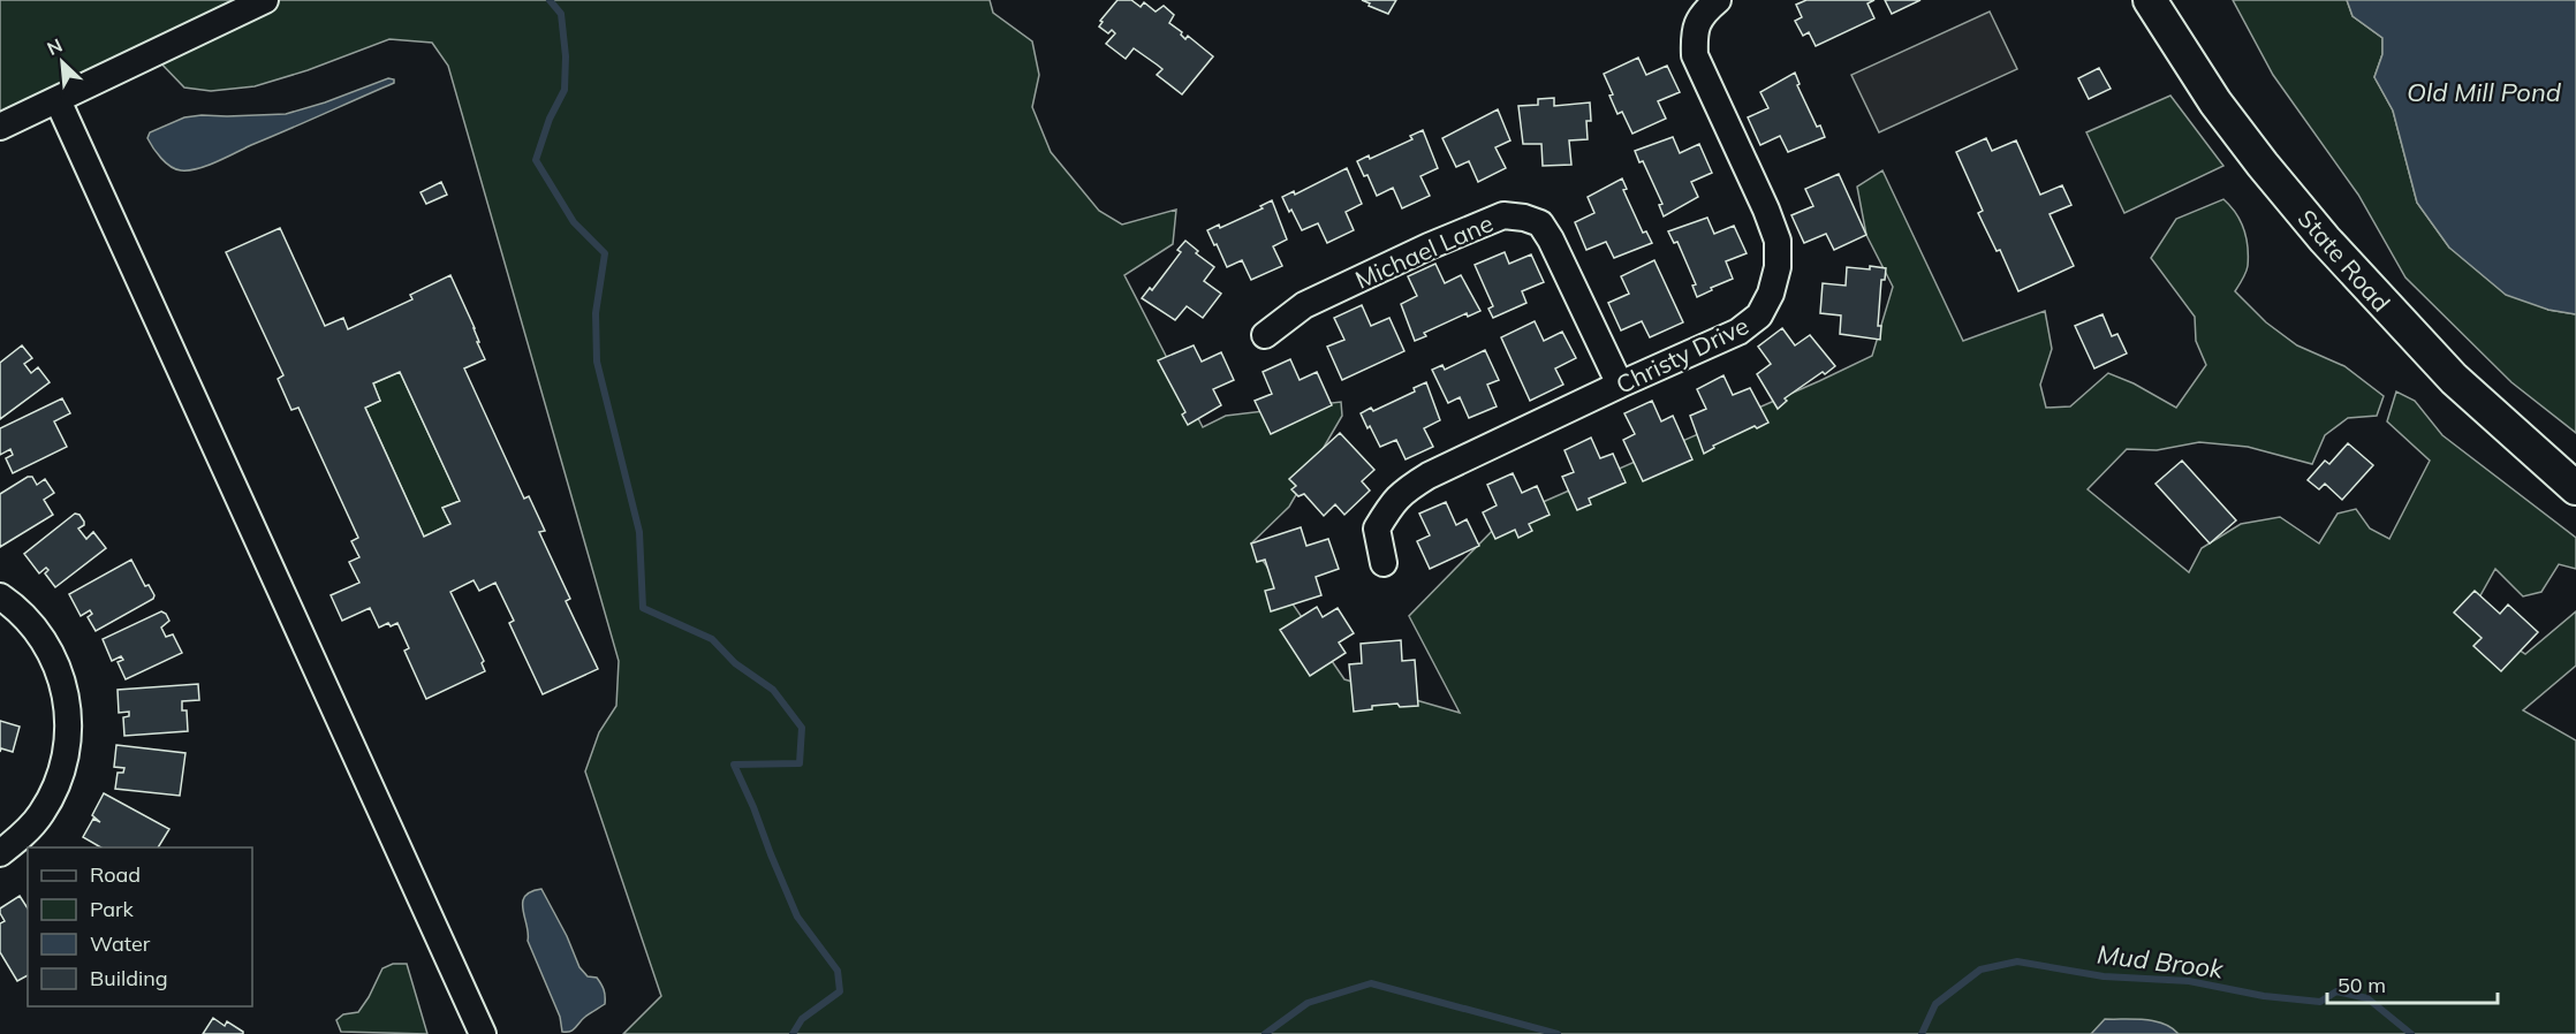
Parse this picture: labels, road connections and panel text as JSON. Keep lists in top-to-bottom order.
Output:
{
  "streets": {
    "main road": ["State Road"],
    "street": ["Michael Lane", "Christy Drive"]
  },
  "crossings": [
    ["Michael Lane", "Christy Drive"]
  ],
  "water": ["Old Mill Pond", "Mud Brook"],
  "legend": [
    "Road",
    "Park",
    "Water",
    "Building"
  ],
  "scale_bar": "50 m",
  "north": "top left"
}
